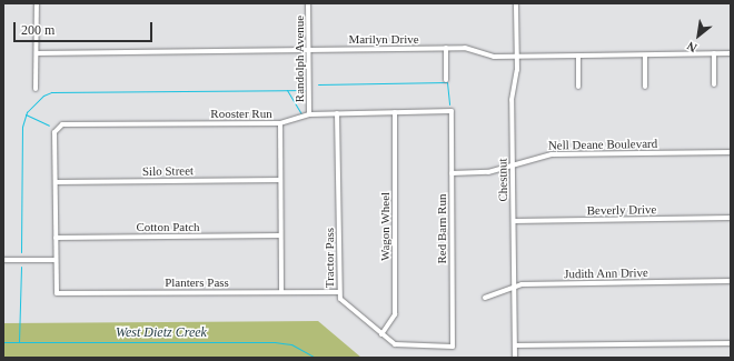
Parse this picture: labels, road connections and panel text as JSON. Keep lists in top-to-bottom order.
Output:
{
  "streets": {
    "street": [
      "Marilyn Drive",
      "Randolph Avenue",
      "Rooster Run",
      "Nell Deane Boulevard",
      "Silo Street",
      "Chestnut",
      "Beverly Drive",
      "Cotton Patch",
      "Wagon Wheel",
      "Red Barn Run",
      "Tractor Pass",
      "Judith Ann Drive",
      "Planters Pass"
    ]
  },
  "crossings": [
    ["Marilyn Drive", "Randolph Avenue"],
    ["Marilyn Drive", "Chestnut"],
    ["Randolph Avenue", "Rooster Run"],
    ["Rooster Run", "Silo Street"],
    ["Rooster Run", "Wagon Wheel"],
    ["Rooster Run", "Red Barn Run"],
    ["Rooster Run", "Tractor Pass"],
    ["Nell Deane Boulevard", "Chestnut"],
    ["Nell Deane Boulevard", "Red Barn Run"],
    ["Chestnut", "Beverly Drive"],
    ["Chestnut", "Judith Ann Drive"],
    ["Wagon Wheel", "Tractor Pass"],
    ["Red Barn Run", "Tractor Pass"],
    ["Tractor Pass", "Planters Pass"]
  ],
  "water": ["West Dietz Creek"],
  "scale_bar": "200 m",
  "north": "bottom left"
}
